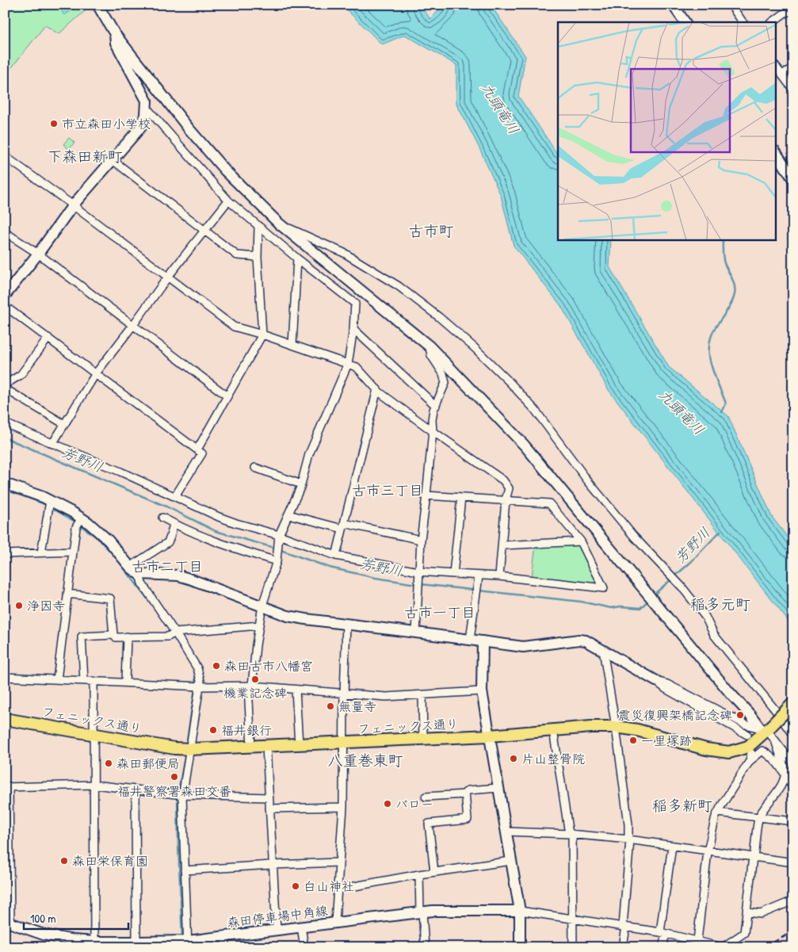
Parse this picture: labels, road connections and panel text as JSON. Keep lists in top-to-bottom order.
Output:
{
  "streets": {
    "main road": ["フェニックス通り"],
    "street": ["森田停車場中角線"]
  },
  "districts": [
    "下森田新町",
    "古市町",
    "古市三丁目",
    "古市二丁目",
    "稲多元町",
    "古市一丁目",
    "八重巻東町",
    "稲多新町"
  ],
  "water": ["九頭竜川", "芳野川"],
  "places": [
    "市立森田小学校",
    "浄因寺",
    "森田古市八幡宮",
    "機業記念碑",
    "無量寺",
    "震災復興架橋記念碑",
    "福井銀行",
    "一里塚跡",
    "片山整骨院",
    "森田郵便局",
    "福井警察署森田交番",
    "バロー",
    "森田栄保育園",
    "白山神社"
  ],
  "scale_bar": "100 m"
}
